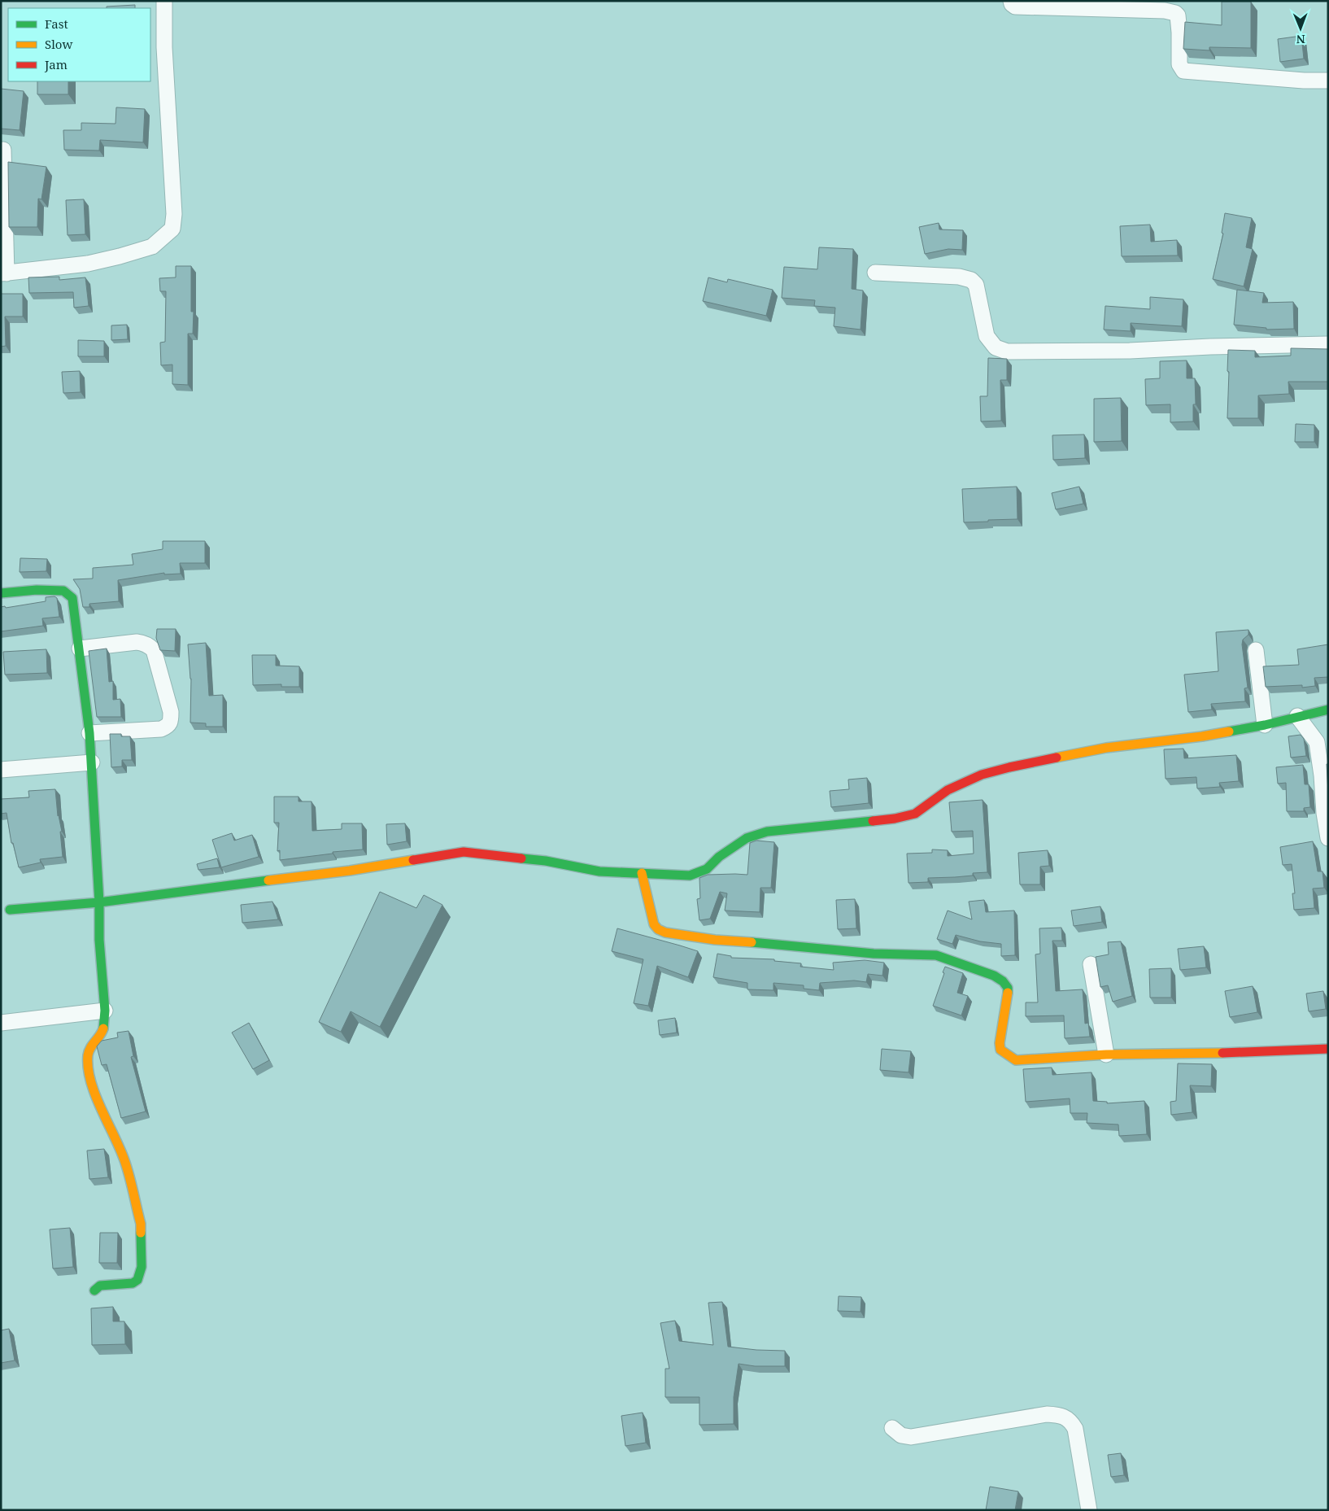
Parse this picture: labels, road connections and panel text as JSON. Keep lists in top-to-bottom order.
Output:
{
  "legend": ["Fast", "Slow", "Jam"],
  "north": "bottom"
}
